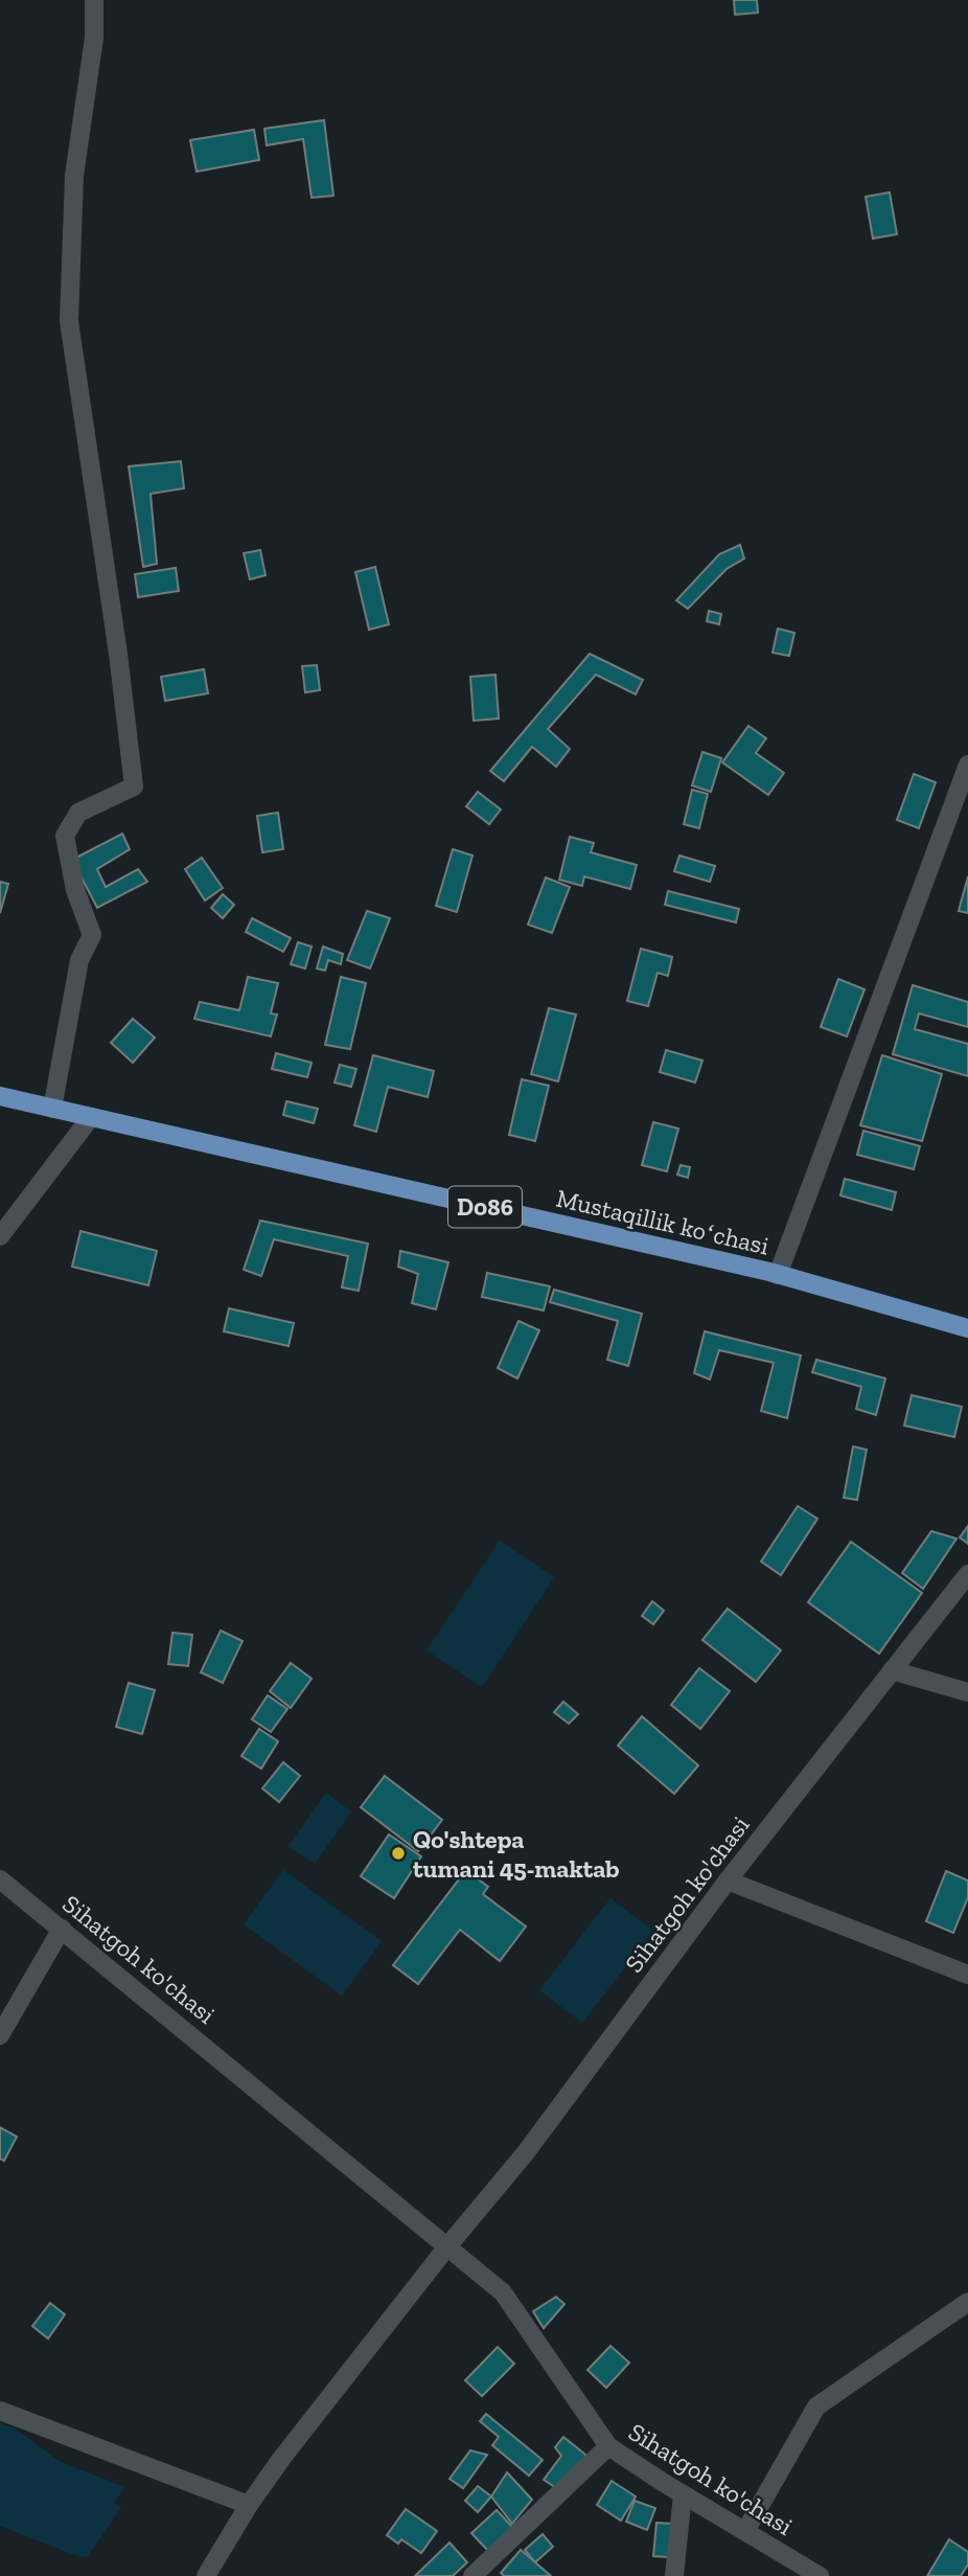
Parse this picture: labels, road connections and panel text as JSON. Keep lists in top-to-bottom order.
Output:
{
  "streets": {
    "main road": ["D086", "Mustaqillik koʻchasi"],
    "street": ["Sihatgoh ko'chasi"]
  },
  "places": ["Qo'shtepa tumani 45-maktab"]
}
